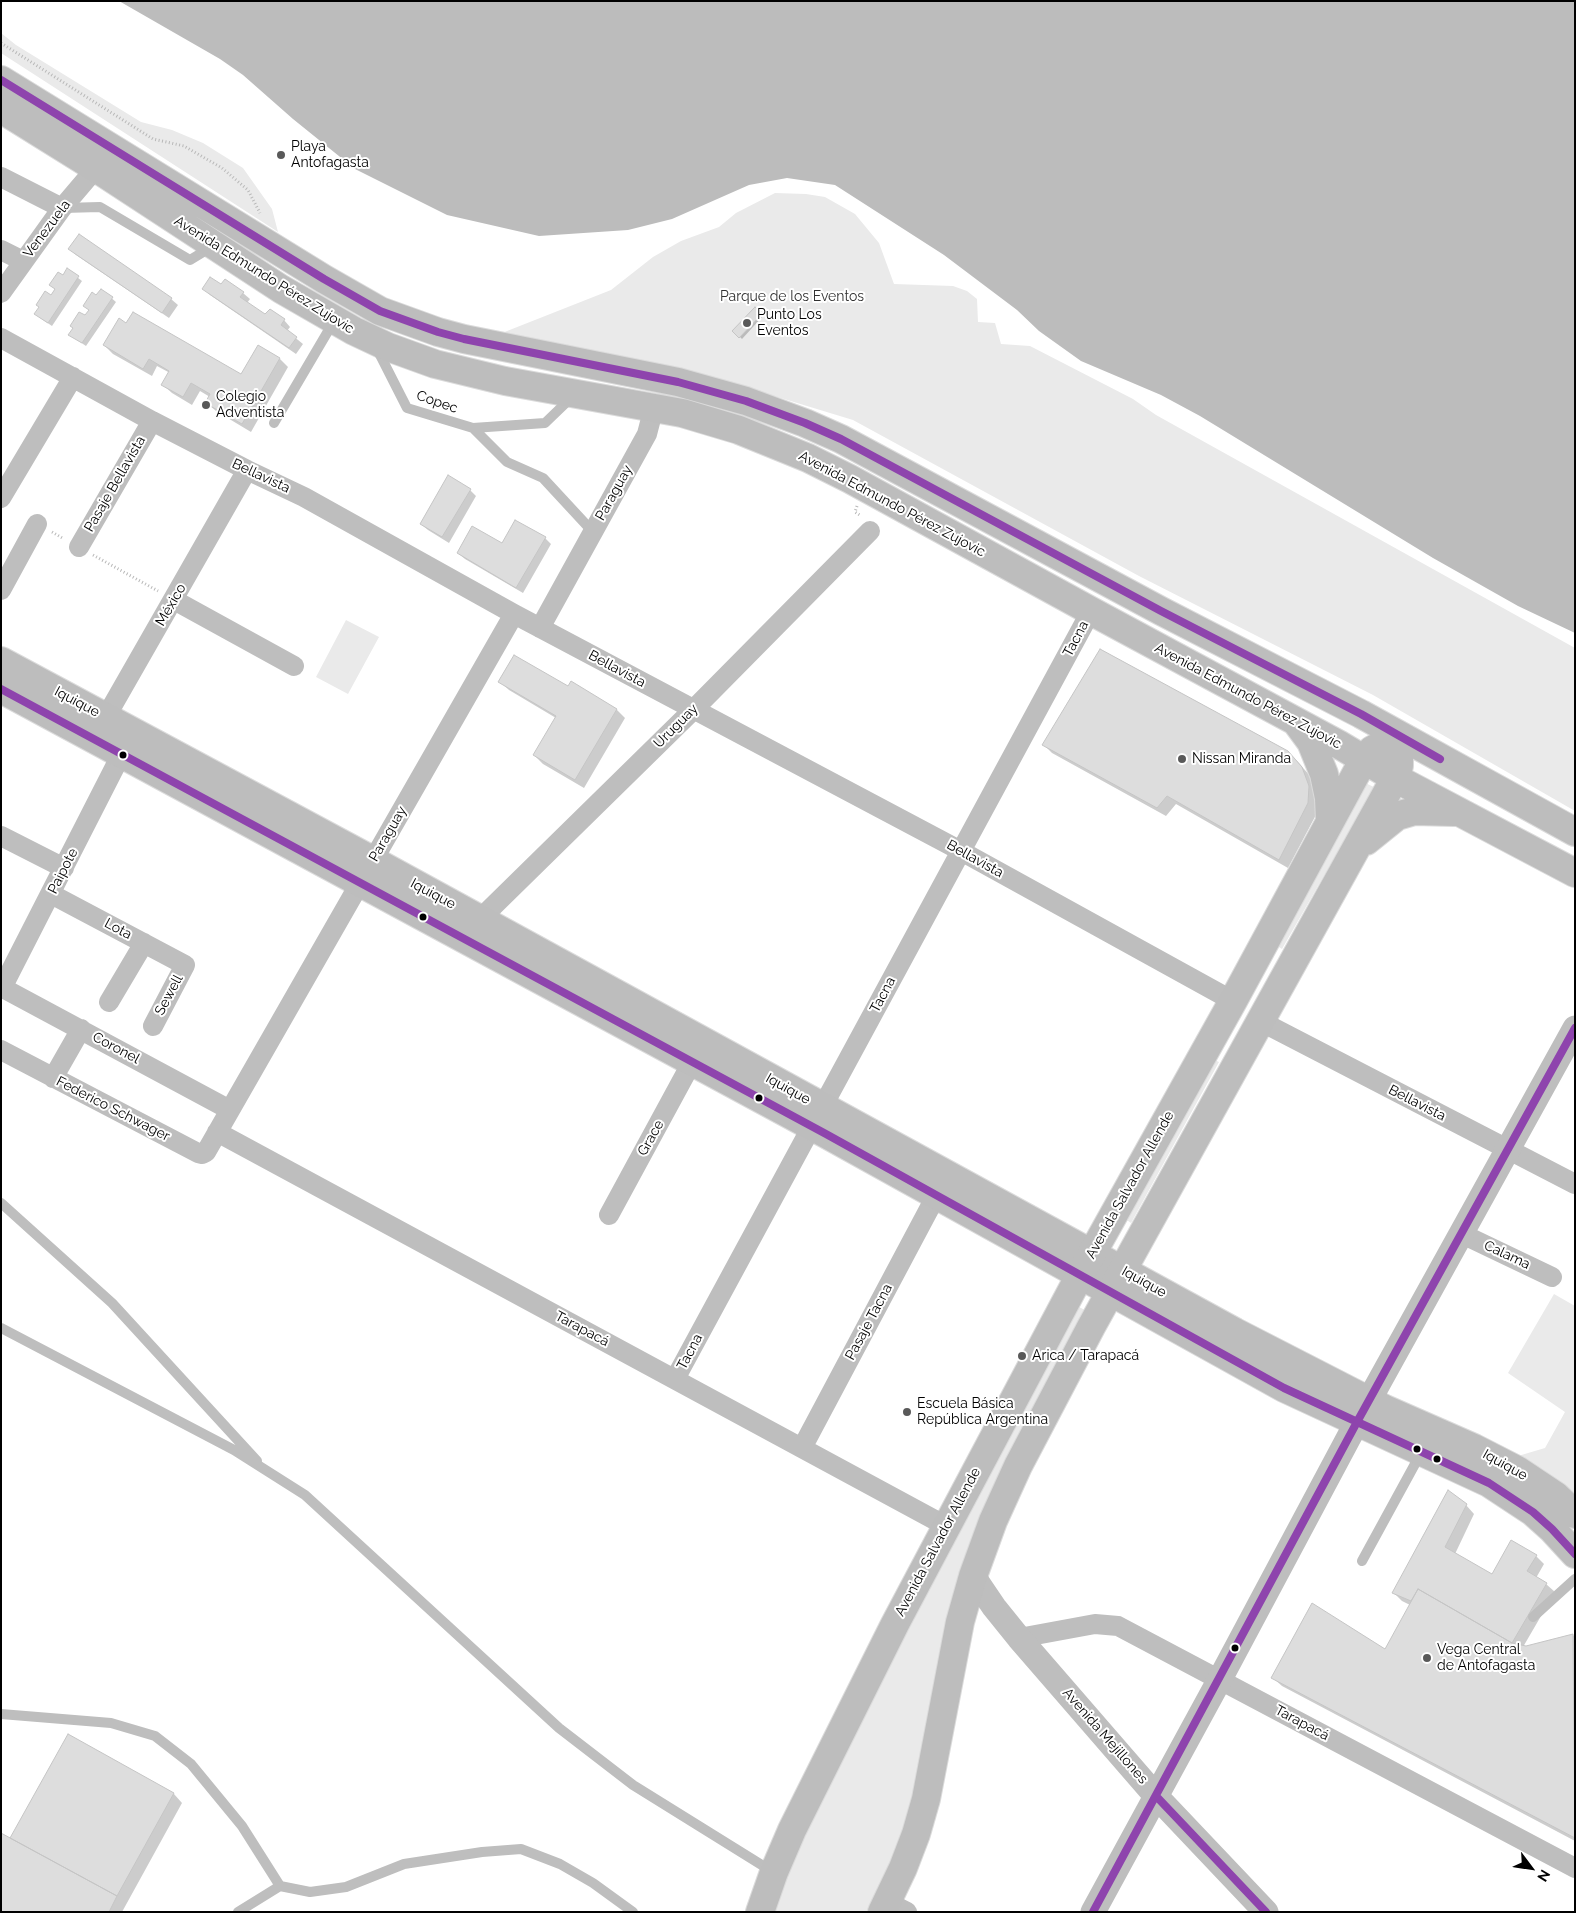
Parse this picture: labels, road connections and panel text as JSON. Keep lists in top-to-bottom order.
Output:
{
  "streets": {
    "main road": ["Avenida Edmundo Pérez Zujovic", "Iquique", "Avenida Salvador Allende"],
    "street": [
      "Venezuela",
      "Bellavista",
      "Pasaje Bellavista",
      "Paraguay",
      "México",
      "Tacna",
      "Uruguay",
      "Paipote",
      "Lota",
      "Sewell",
      "Coronel",
      "Federico Schwager",
      "Grace",
      "Calama",
      "Pasaje Tacna",
      "Tarapacá",
      "Avenida Mejillones"
    ],
    "lane": ["Copec"]
  },
  "crossings": [
    ["Venezuela", "Avenida Edmundo Pérez Zujovic"],
    ["Avenida Edmundo Pérez Zujovic", "Copec"],
    ["Avenida Edmundo Pérez Zujovic", "Paraguay"],
    ["Avenida Edmundo Pérez Zujovic", "Tacna"],
    ["Avenida Edmundo Pérez Zujovic", "Avenida Salvador Allende"],
    ["Copec", "Paraguay"],
    ["Bellavista", "Pasaje Bellavista"],
    ["Bellavista", "Paraguay"],
    ["Bellavista", "México"],
    ["Bellavista", "Tacna"],
    ["Bellavista", "Uruguay"],
    ["Bellavista", "Avenida Salvador Allende"],
    ["Paraguay", "Iquique"],
    ["Paraguay", "Coronel"],
    ["Paraguay", "Federico Schwager"],
    ["Paraguay", "Tarapacá"],
    ["México", "Iquique"],
    ["Tacna", "Iquique"],
    ["Tacna", "Tarapacá"],
    ["Iquique", "Uruguay"],
    ["Iquique", "Paipote"],
    ["Iquique", "Grace"],
    ["Iquique", "Avenida Salvador Allende"],
    ["Iquique", "Pasaje Tacna"],
    ["Paipote", "Lota"],
    ["Paipote", "Coronel"],
    ["Lota", "Sewell"],
    ["Federico Schwager", "Tarapacá"],
    ["Avenida Salvador Allende", "Tarapacá"],
    ["Pasaje Tacna", "Tarapacá"],
    ["Tarapacá", "Avenida Mejillones"]
  ],
  "parks": ["Parque de los Eventos"],
  "places": [
    "Playa Antofagasta",
    "Punto Los Eventos",
    "Colegio Adventista",
    "Nissan Miranda",
    "Arica / Tarapacá",
    "Escuela Básica República Argentina",
    "Vega Central de Antofagasta"
  ],
  "north": "bottom right"
}
